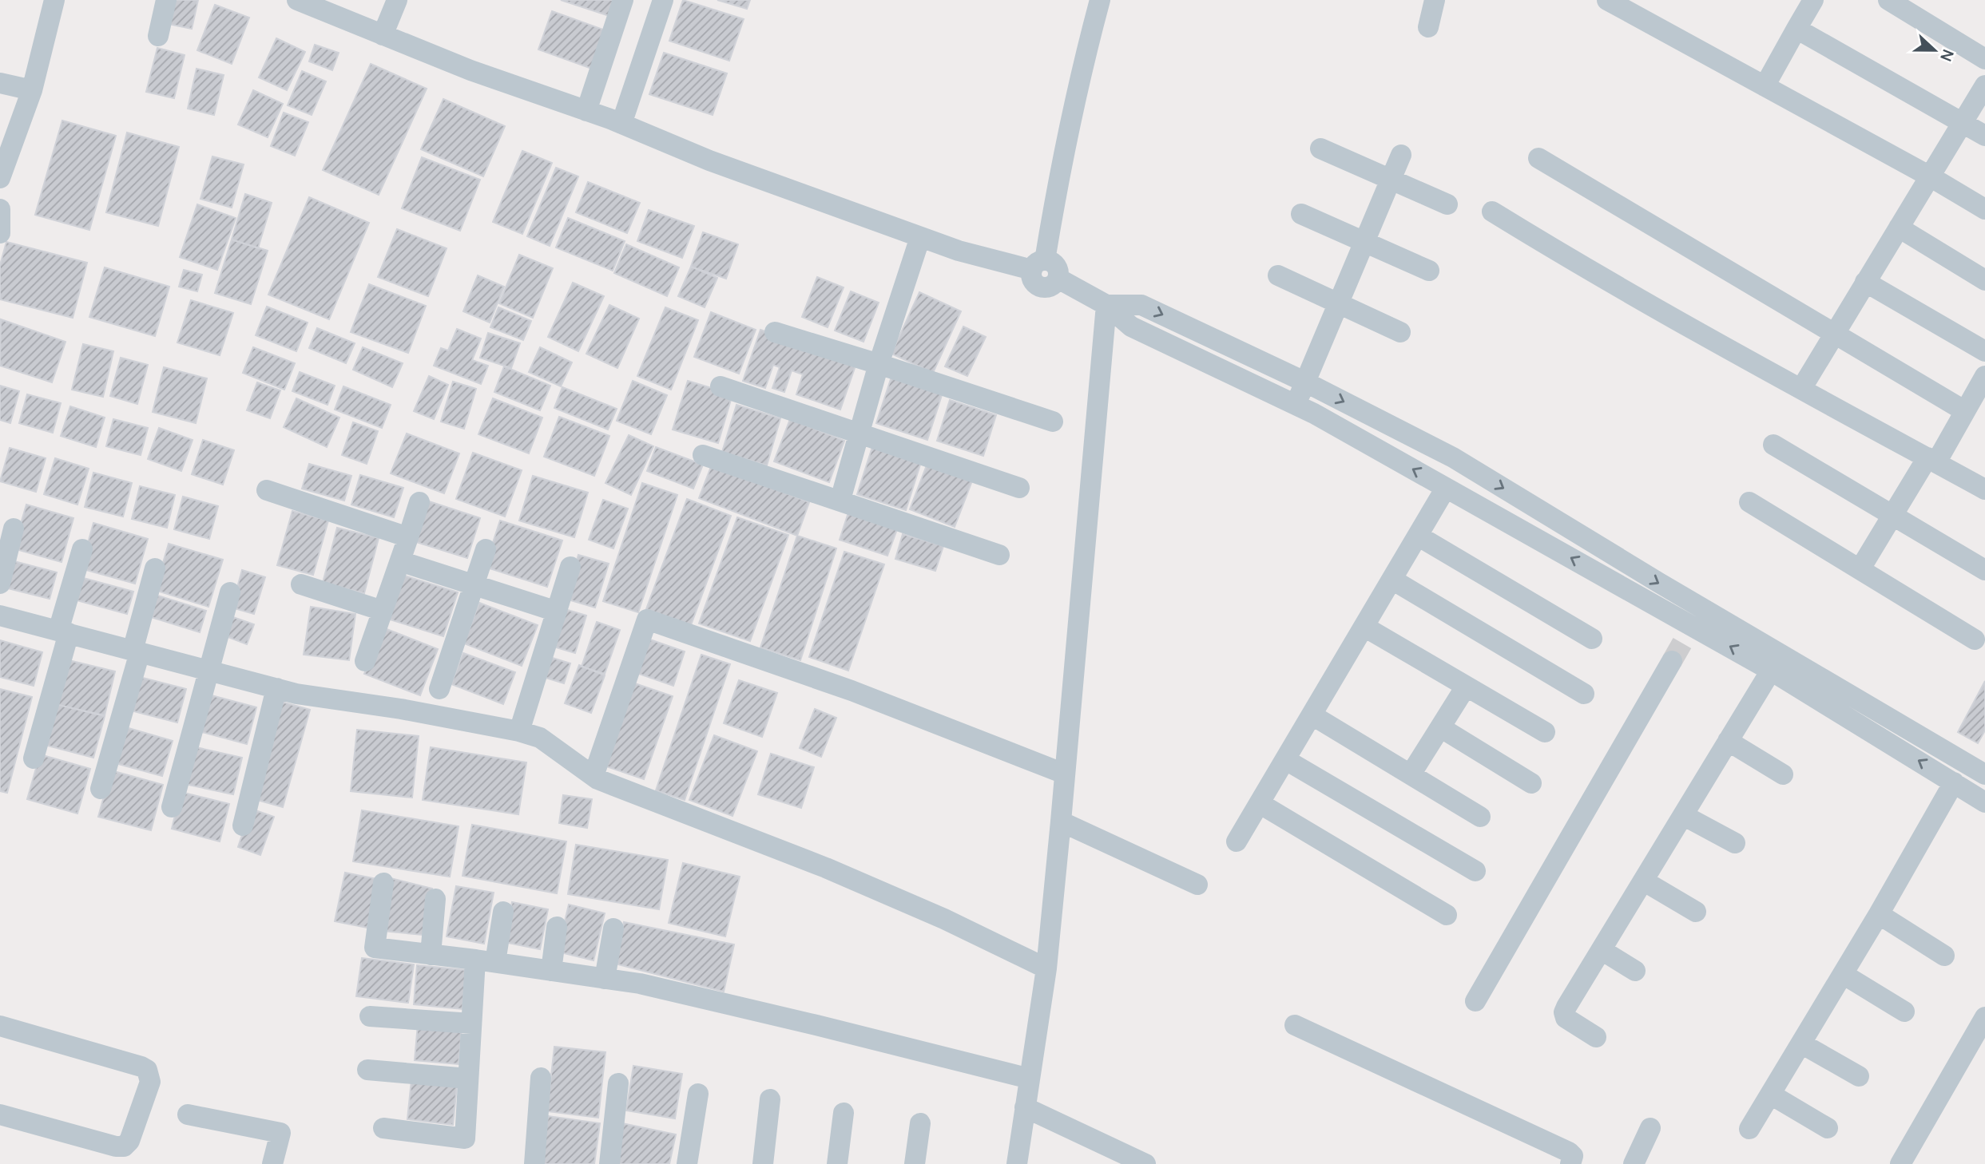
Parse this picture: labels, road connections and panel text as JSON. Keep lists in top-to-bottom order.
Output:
{
  "north": "right"
}
